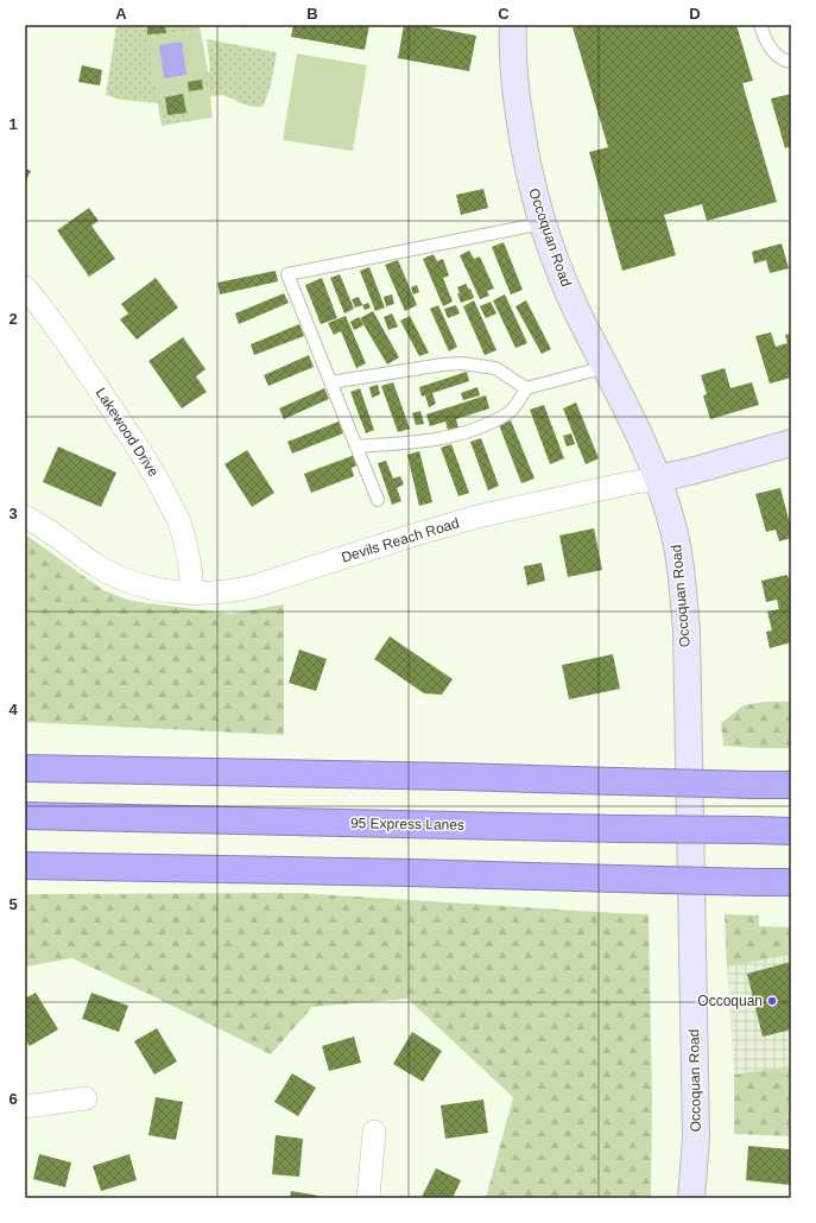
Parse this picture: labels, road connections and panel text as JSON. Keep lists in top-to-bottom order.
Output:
{
  "streets": {
    "highway": ["95 Express Lanes"],
    "main road": ["Occoquan Road", "Devils Reach Road"],
    "street": ["Lakewood Drive"]
  },
  "crossings": [
    ["Occoquan Road", "Devils Reach Road"],
    ["Lakewood Drive", "Devils Reach Road"]
  ],
  "places": ["Occoquan"],
  "grid": {
    "columns": [
      "A",
      "B",
      "C",
      "D"
    ],
    "rows": [
      "1",
      "2",
      "3",
      "4",
      "5",
      "6"
    ]
  }
}
